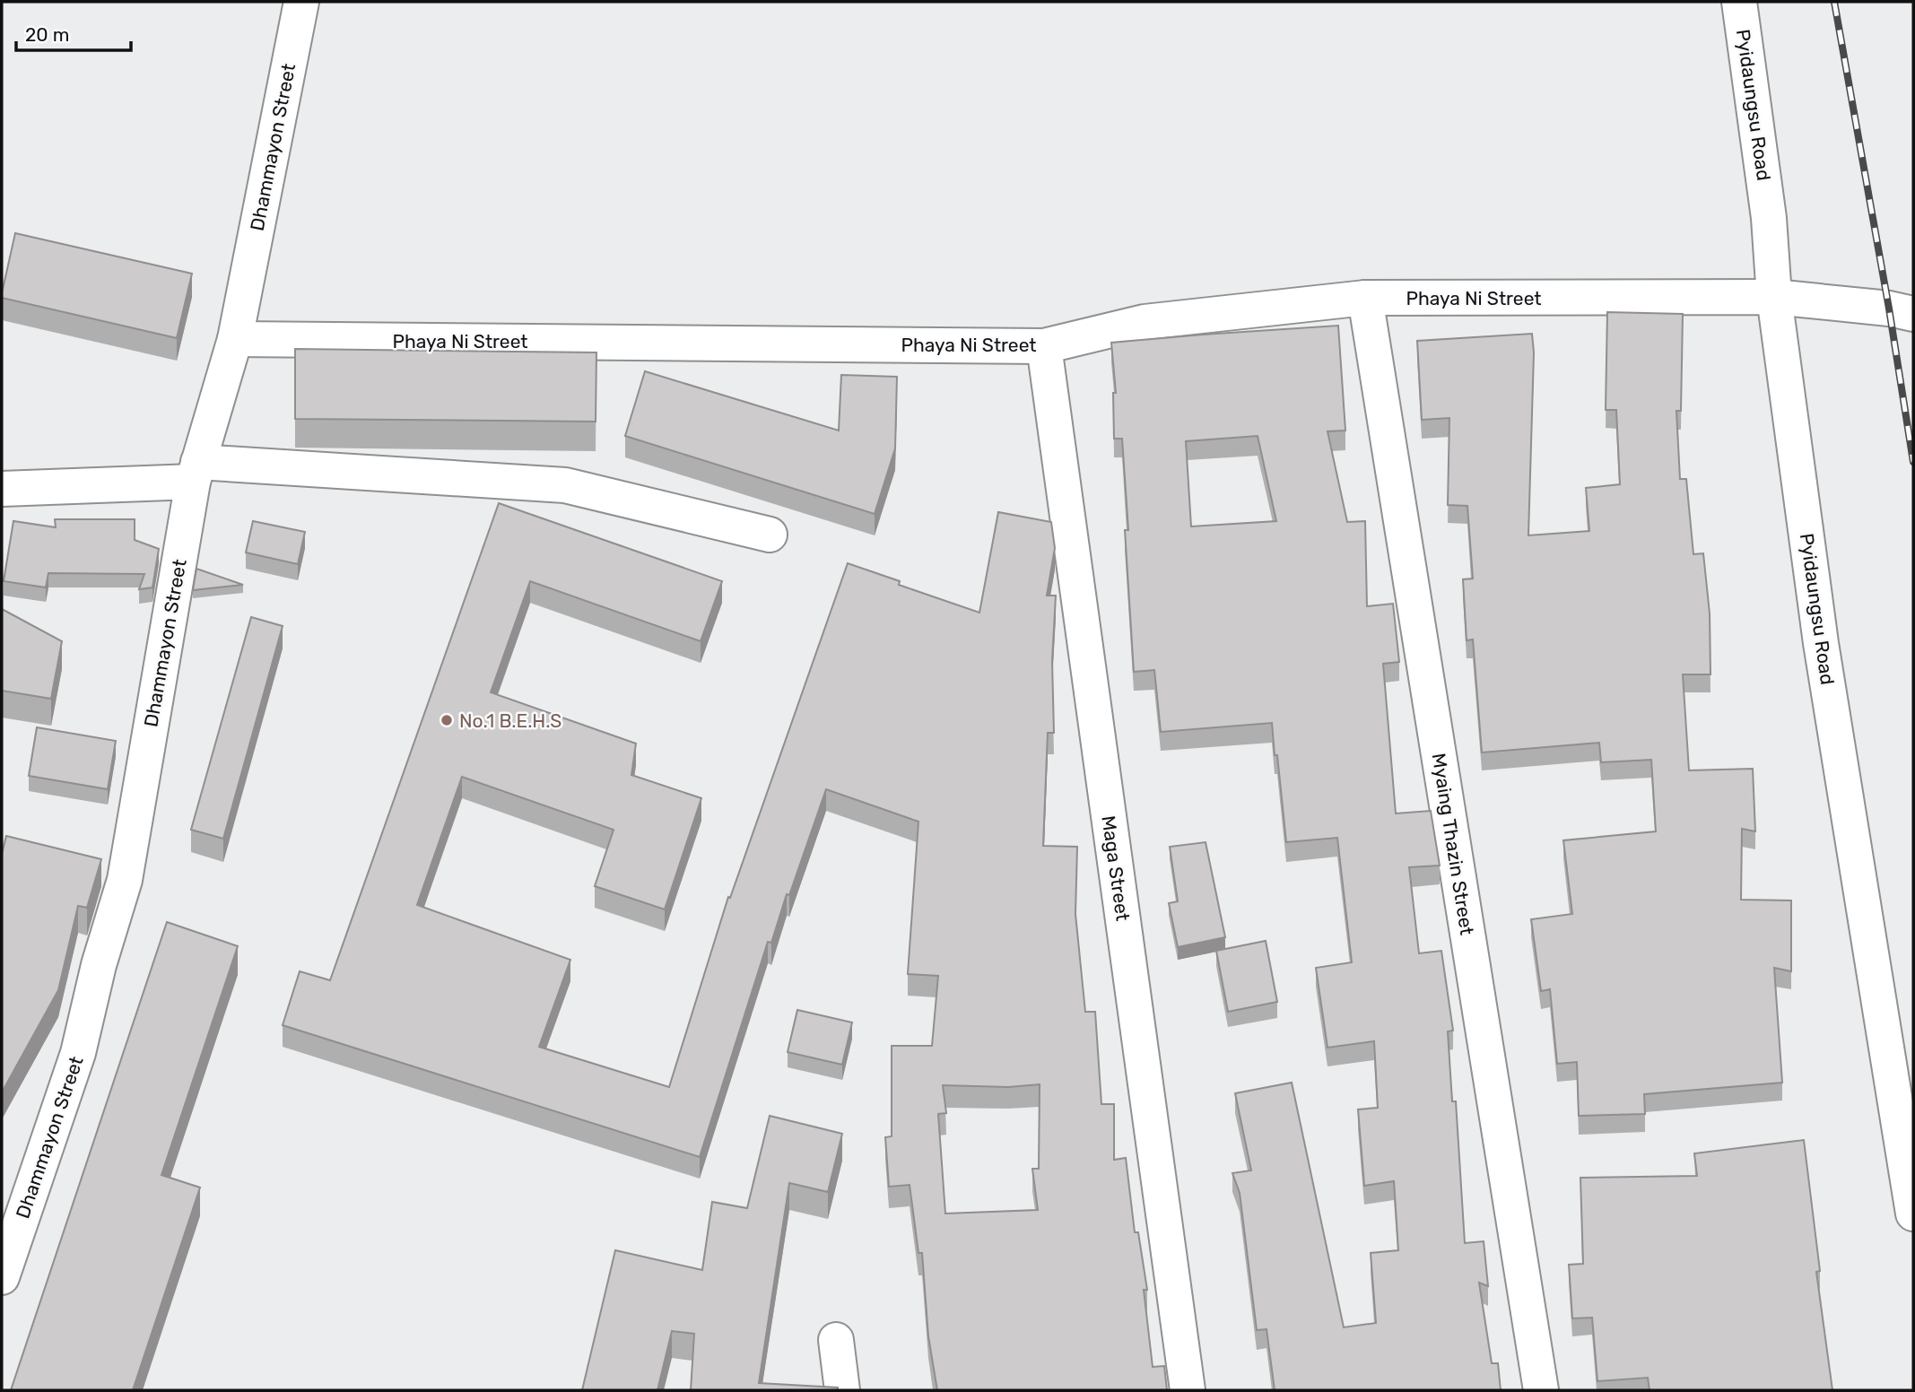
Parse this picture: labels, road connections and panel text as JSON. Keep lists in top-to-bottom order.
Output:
{
  "streets": {
    "main road": [
      "Pyidaungsu Road",
      "Dhammayon Street",
      "Phaya Ni Street",
      "Myaing Thazin Street",
      "Maga Street"
    ]
  },
  "crossings": [
    ["Pyidaungsu Road", "Phaya Ni Street"],
    ["Dhammayon Street", "Phaya Ni Street"],
    ["Phaya Ni Street", "Myaing Thazin Street"],
    ["Phaya Ni Street", "Maga Street"]
  ],
  "places": ["No.1 B.E.H.S"],
  "scale_bar": "20 m"
}
